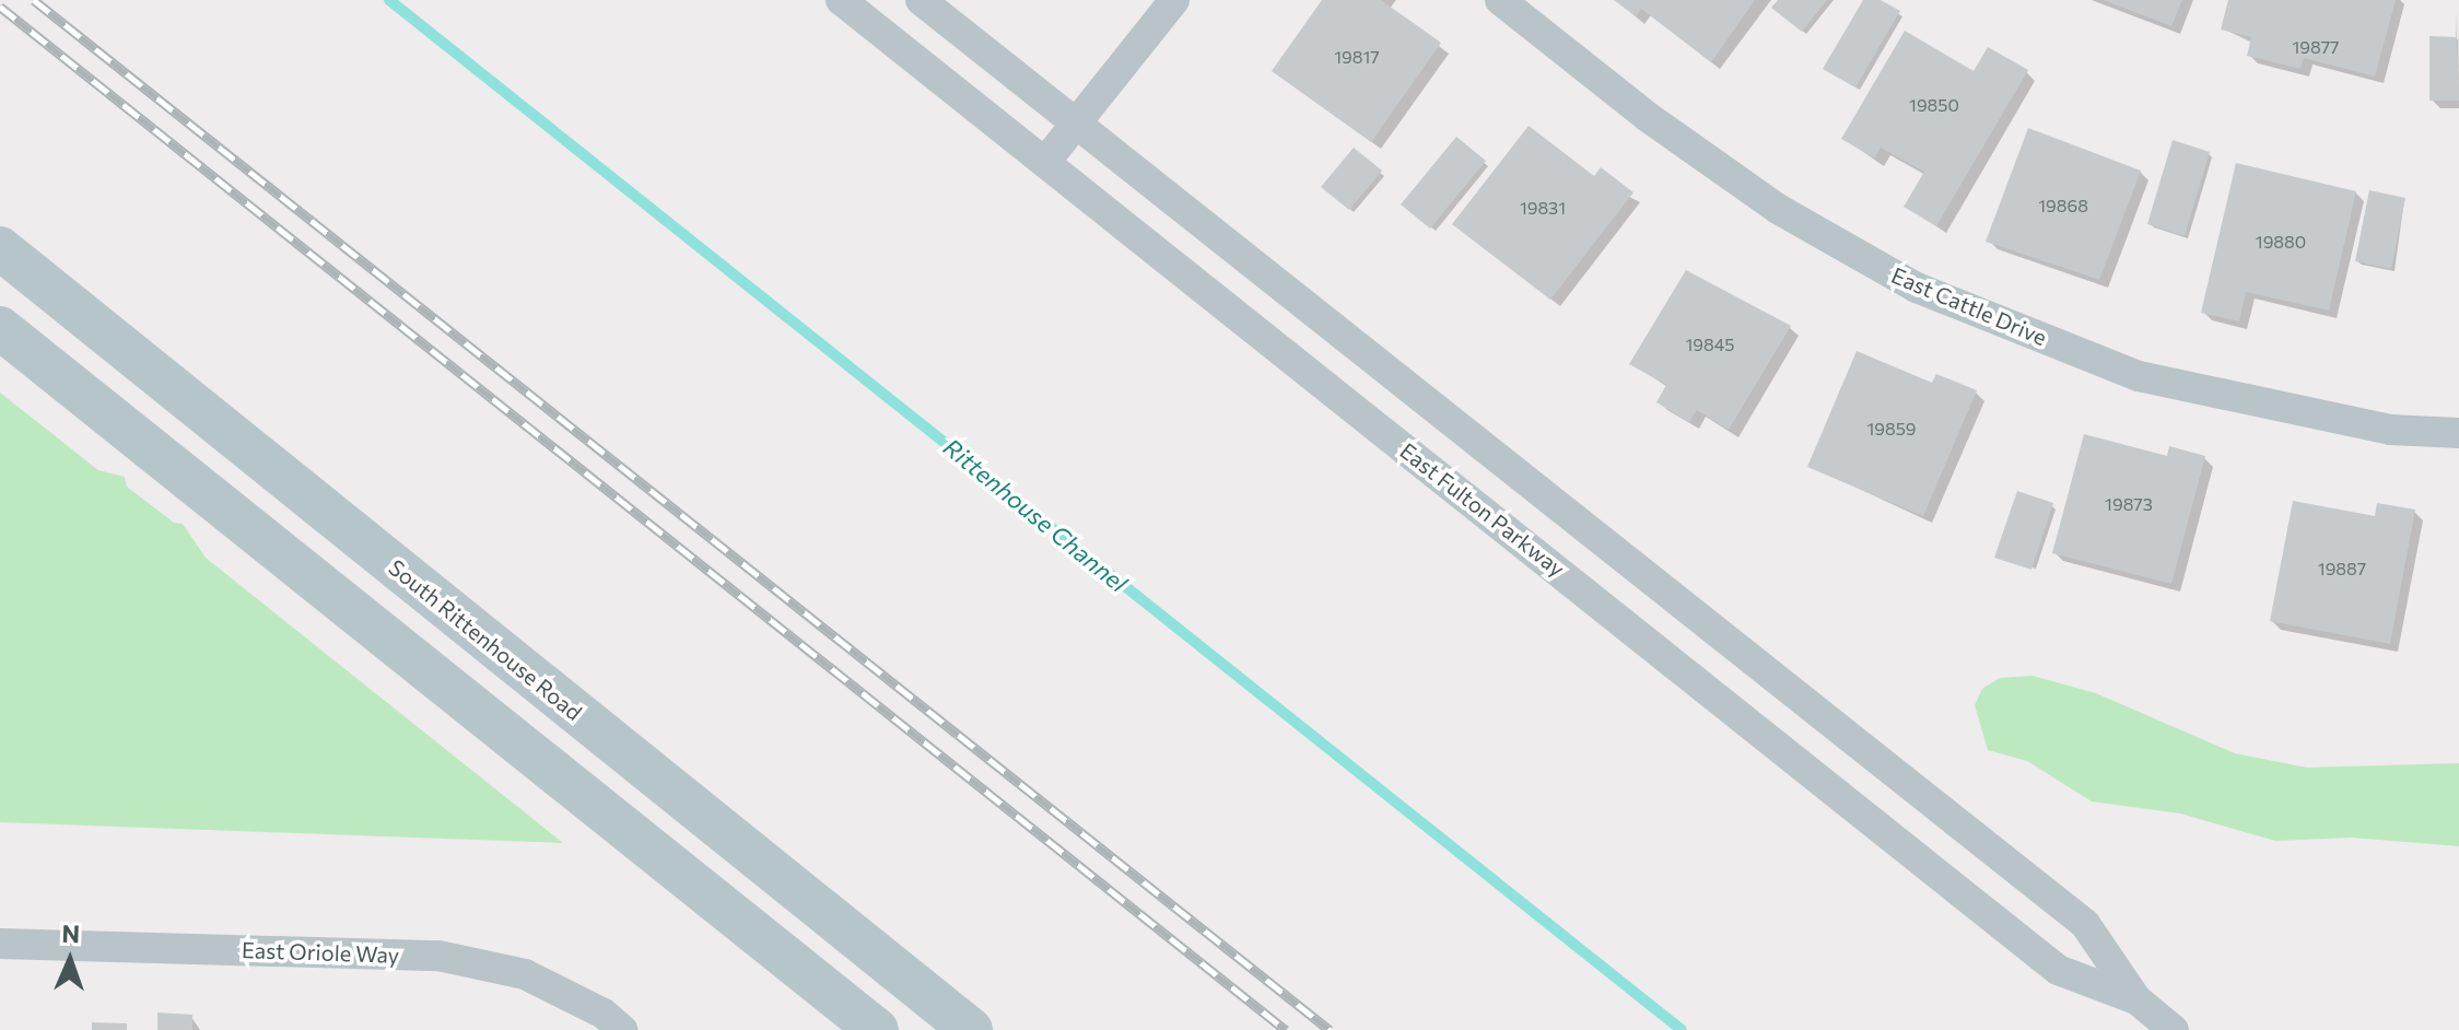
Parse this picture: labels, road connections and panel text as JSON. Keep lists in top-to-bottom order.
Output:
{
  "streets": {
    "main road": ["South Rittenhouse Road"],
    "street": ["East Cattle Drive", "East Fulton Parkway", "East Oriole Way"]
  },
  "water": ["Rittenhouse Channel"],
  "house_numbers": [
    "19877",
    "19817",
    "19850",
    "19868",
    "19831",
    "19880",
    "19845",
    "19859",
    "19873",
    "19887"
  ],
  "north": "top"
}
